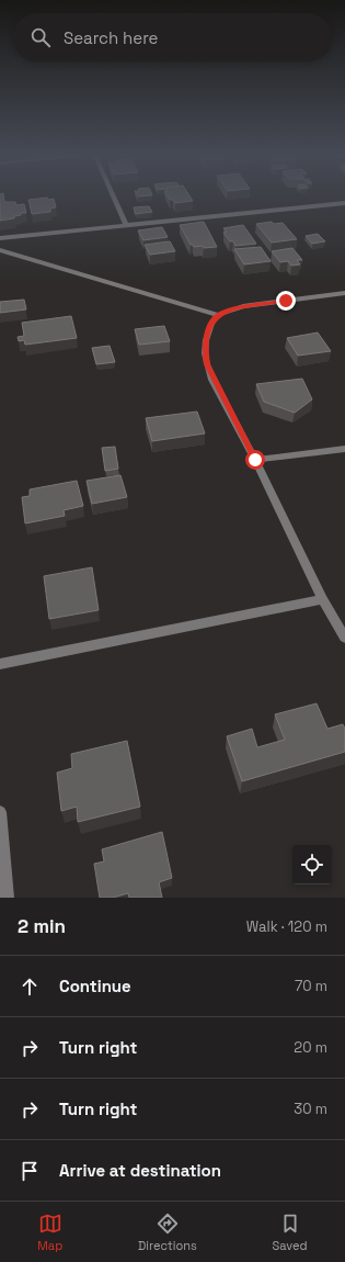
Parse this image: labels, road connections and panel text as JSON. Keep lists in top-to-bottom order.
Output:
{
  "page": {
    "search": "Search here",
    "heading": ["2 min", "Walk · 120 m"],
    "list": [
      ["Continue", "70 m"],
      ["Turn right", "20 m"],
      ["Turn right", "30 m"],
      "Arrive at destination"
    ],
    "nav": ["Map", "Directions", "Saved"]
  }
}
